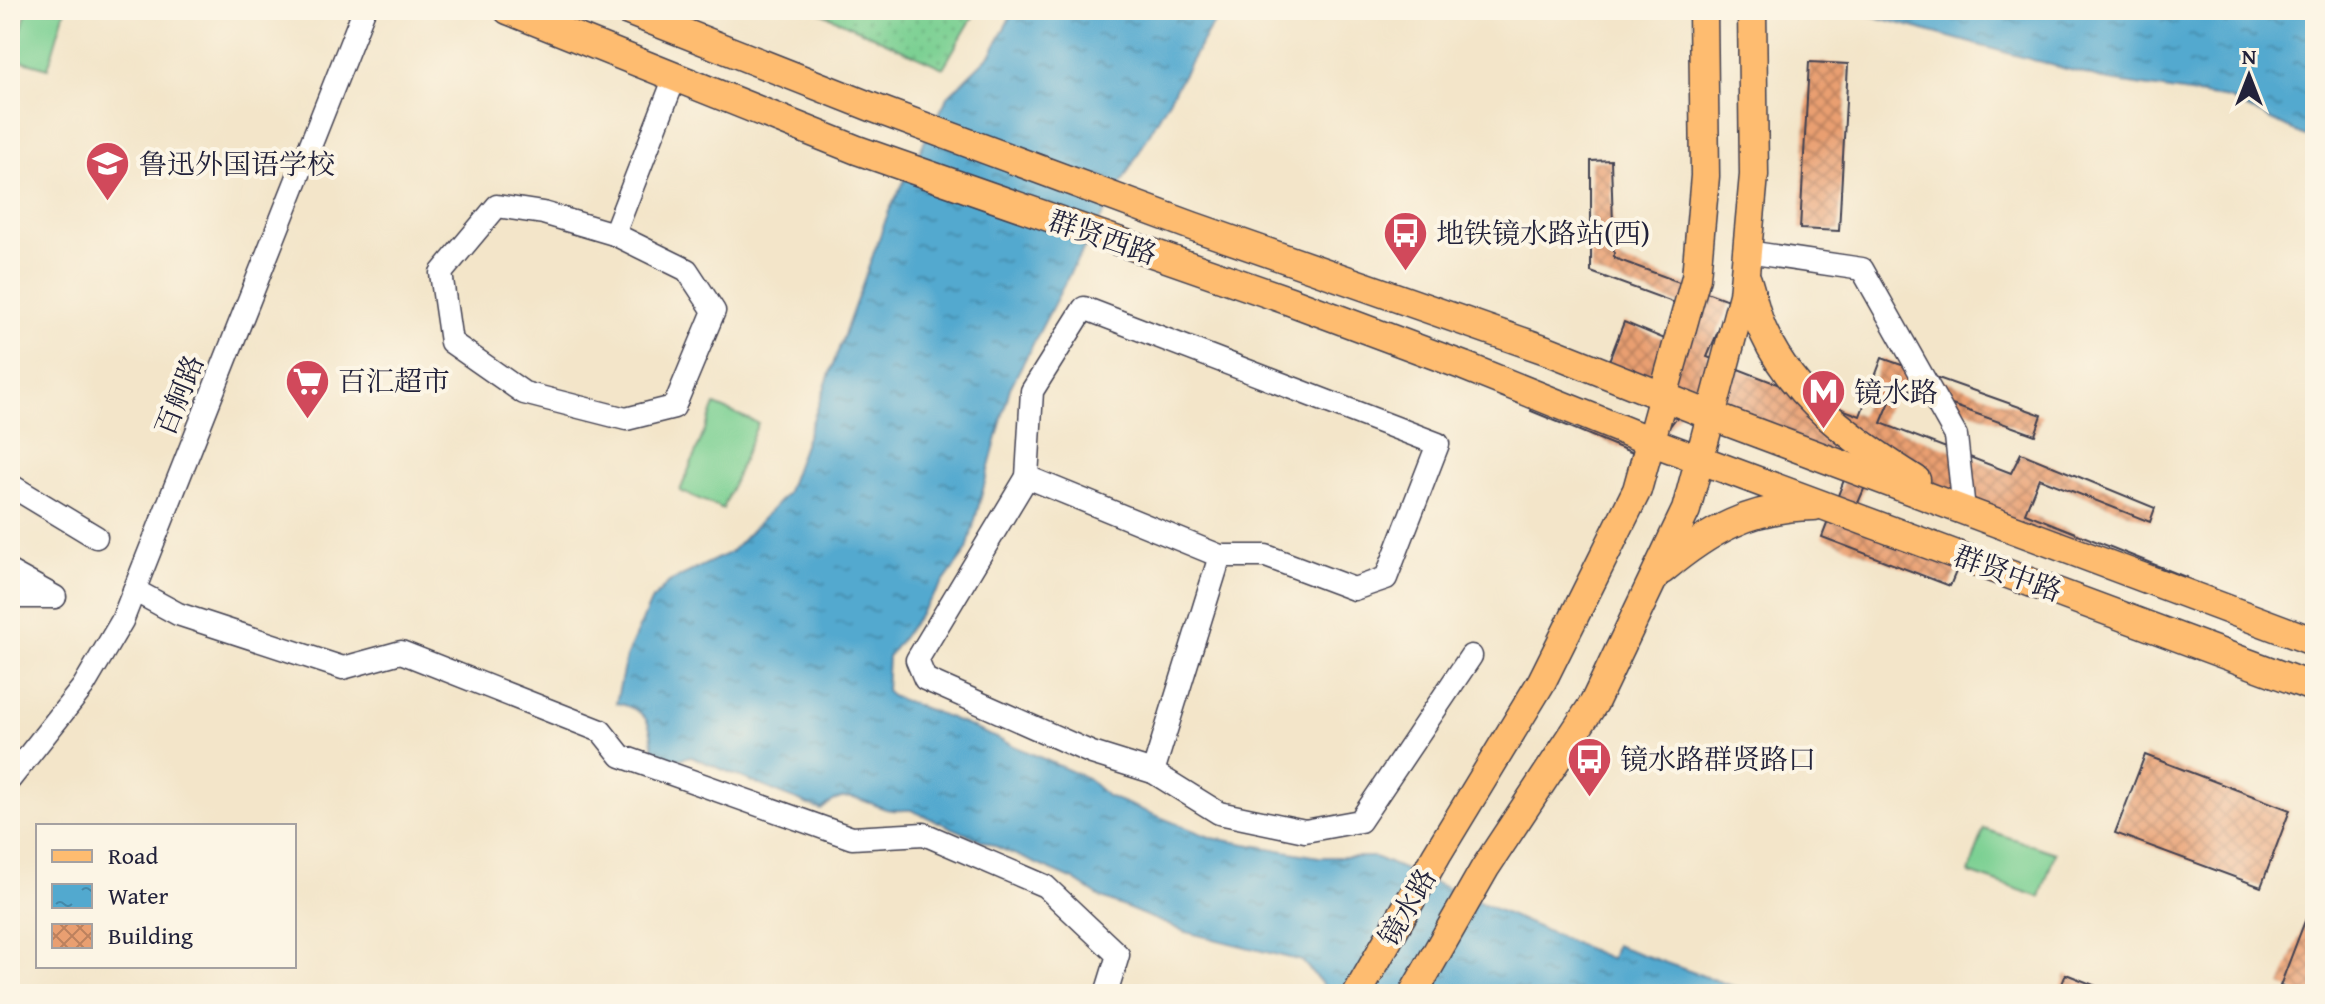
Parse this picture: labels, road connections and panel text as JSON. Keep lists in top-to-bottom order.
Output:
{
  "streets": {
    "main road": ["群贤西路", "群贤中路", "镜水路"],
    "street": ["百舸路"]
  },
  "crossings": [
    ["群贤西路", "群贤中路"],
    ["群贤西路", "镜水路"],
    ["群贤中路", "镜水路"]
  ],
  "places": {
    "school or university": ["鲁迅外国语学校"],
    "bus stop": ["地铁镜水路站(西)", "镜水路群贤路口"],
    "supermarket": ["百汇超市"],
    "metro station": ["镜水路"]
  },
  "legend": ["Road", "Water", "Building"],
  "north": "top"
}
